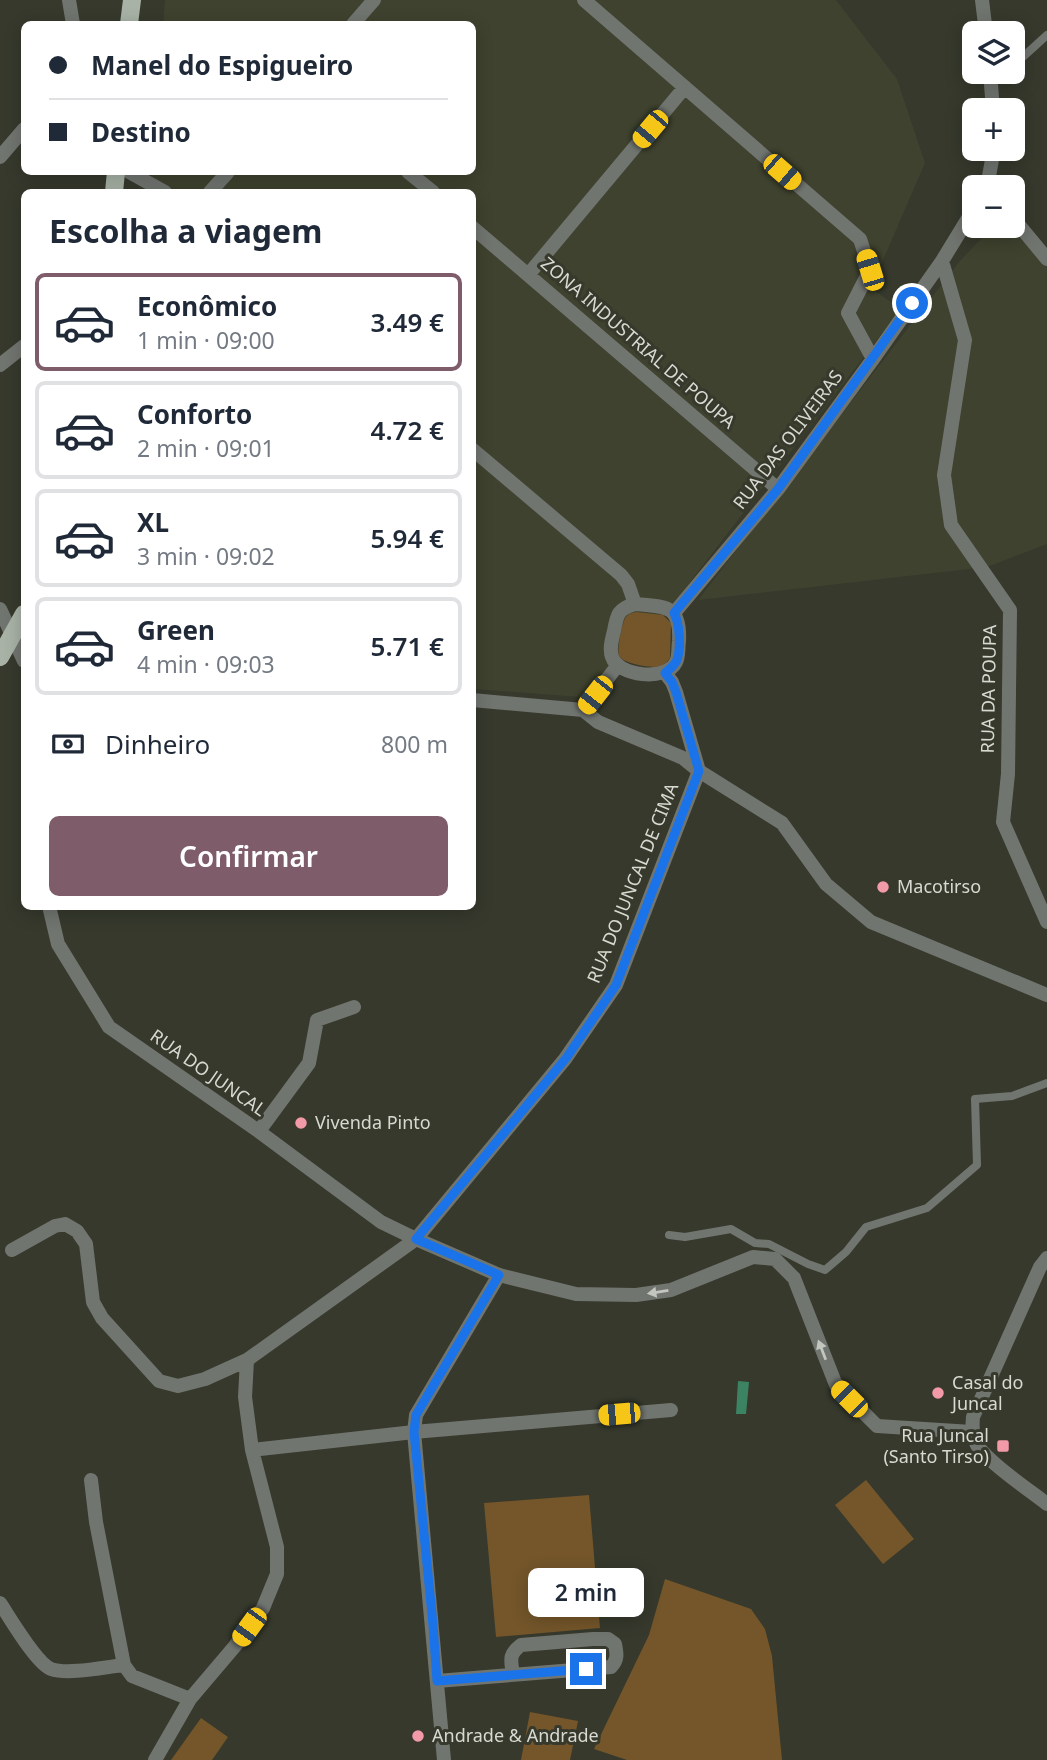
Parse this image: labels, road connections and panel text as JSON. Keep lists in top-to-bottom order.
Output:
{
  "streets": {
    "street": [
      "ZONA INDUSTRIAL DE POUPA",
      "RUA DAS OLIVEIRAS",
      "RUA DA POUPA",
      "RUA DO JUNCAL DE CIMA",
      "RUA DO JUNCAL"
    ]
  },
  "crossings": [
    ["ZONA INDUSTRIAL DE POUPA", "RUA DAS OLIVEIRAS"],
    ["RUA DAS OLIVEIRAS", "RUA DA POUPA"],
    ["RUA DO JUNCAL DE CIMA", "RUA DO JUNCAL"]
  ],
  "one_way": ["RUA DO JUNCAL"],
  "places": {
    "other": [
      "Macotirso",
      "Vivenda Pinto",
      "Casal do Juncal",
      "Andrade & Andrade"
    ],
    "transit": ["Rua Juncal (Santo Tirso)"]
  },
  "page": {
    "map_buttons": ["+", "−"],
    "banner": ["Manel do Espigueiro", "Destino"],
    "heading": "Escolha a viagem",
    "list": [
      {
        "name": "Econômico",
        "note": "1 min · 09:00",
        "value": "3.49 €"
      },
      {
        "name": "Conforto",
        "note": "2 min · 09:01",
        "value": "4.72 €"
      },
      {
        "name": "XL",
        "note": "3 min · 09:02",
        "value": "5.94 €"
      },
      {
        "name": "Green",
        "note": "4 min · 09:03",
        "value": "5.71 €"
      }
    ],
    "pay": ["Dinheiro", "800 m"],
    "buttons": "Confirmar",
    "bubble": "2 min"
  }
}
